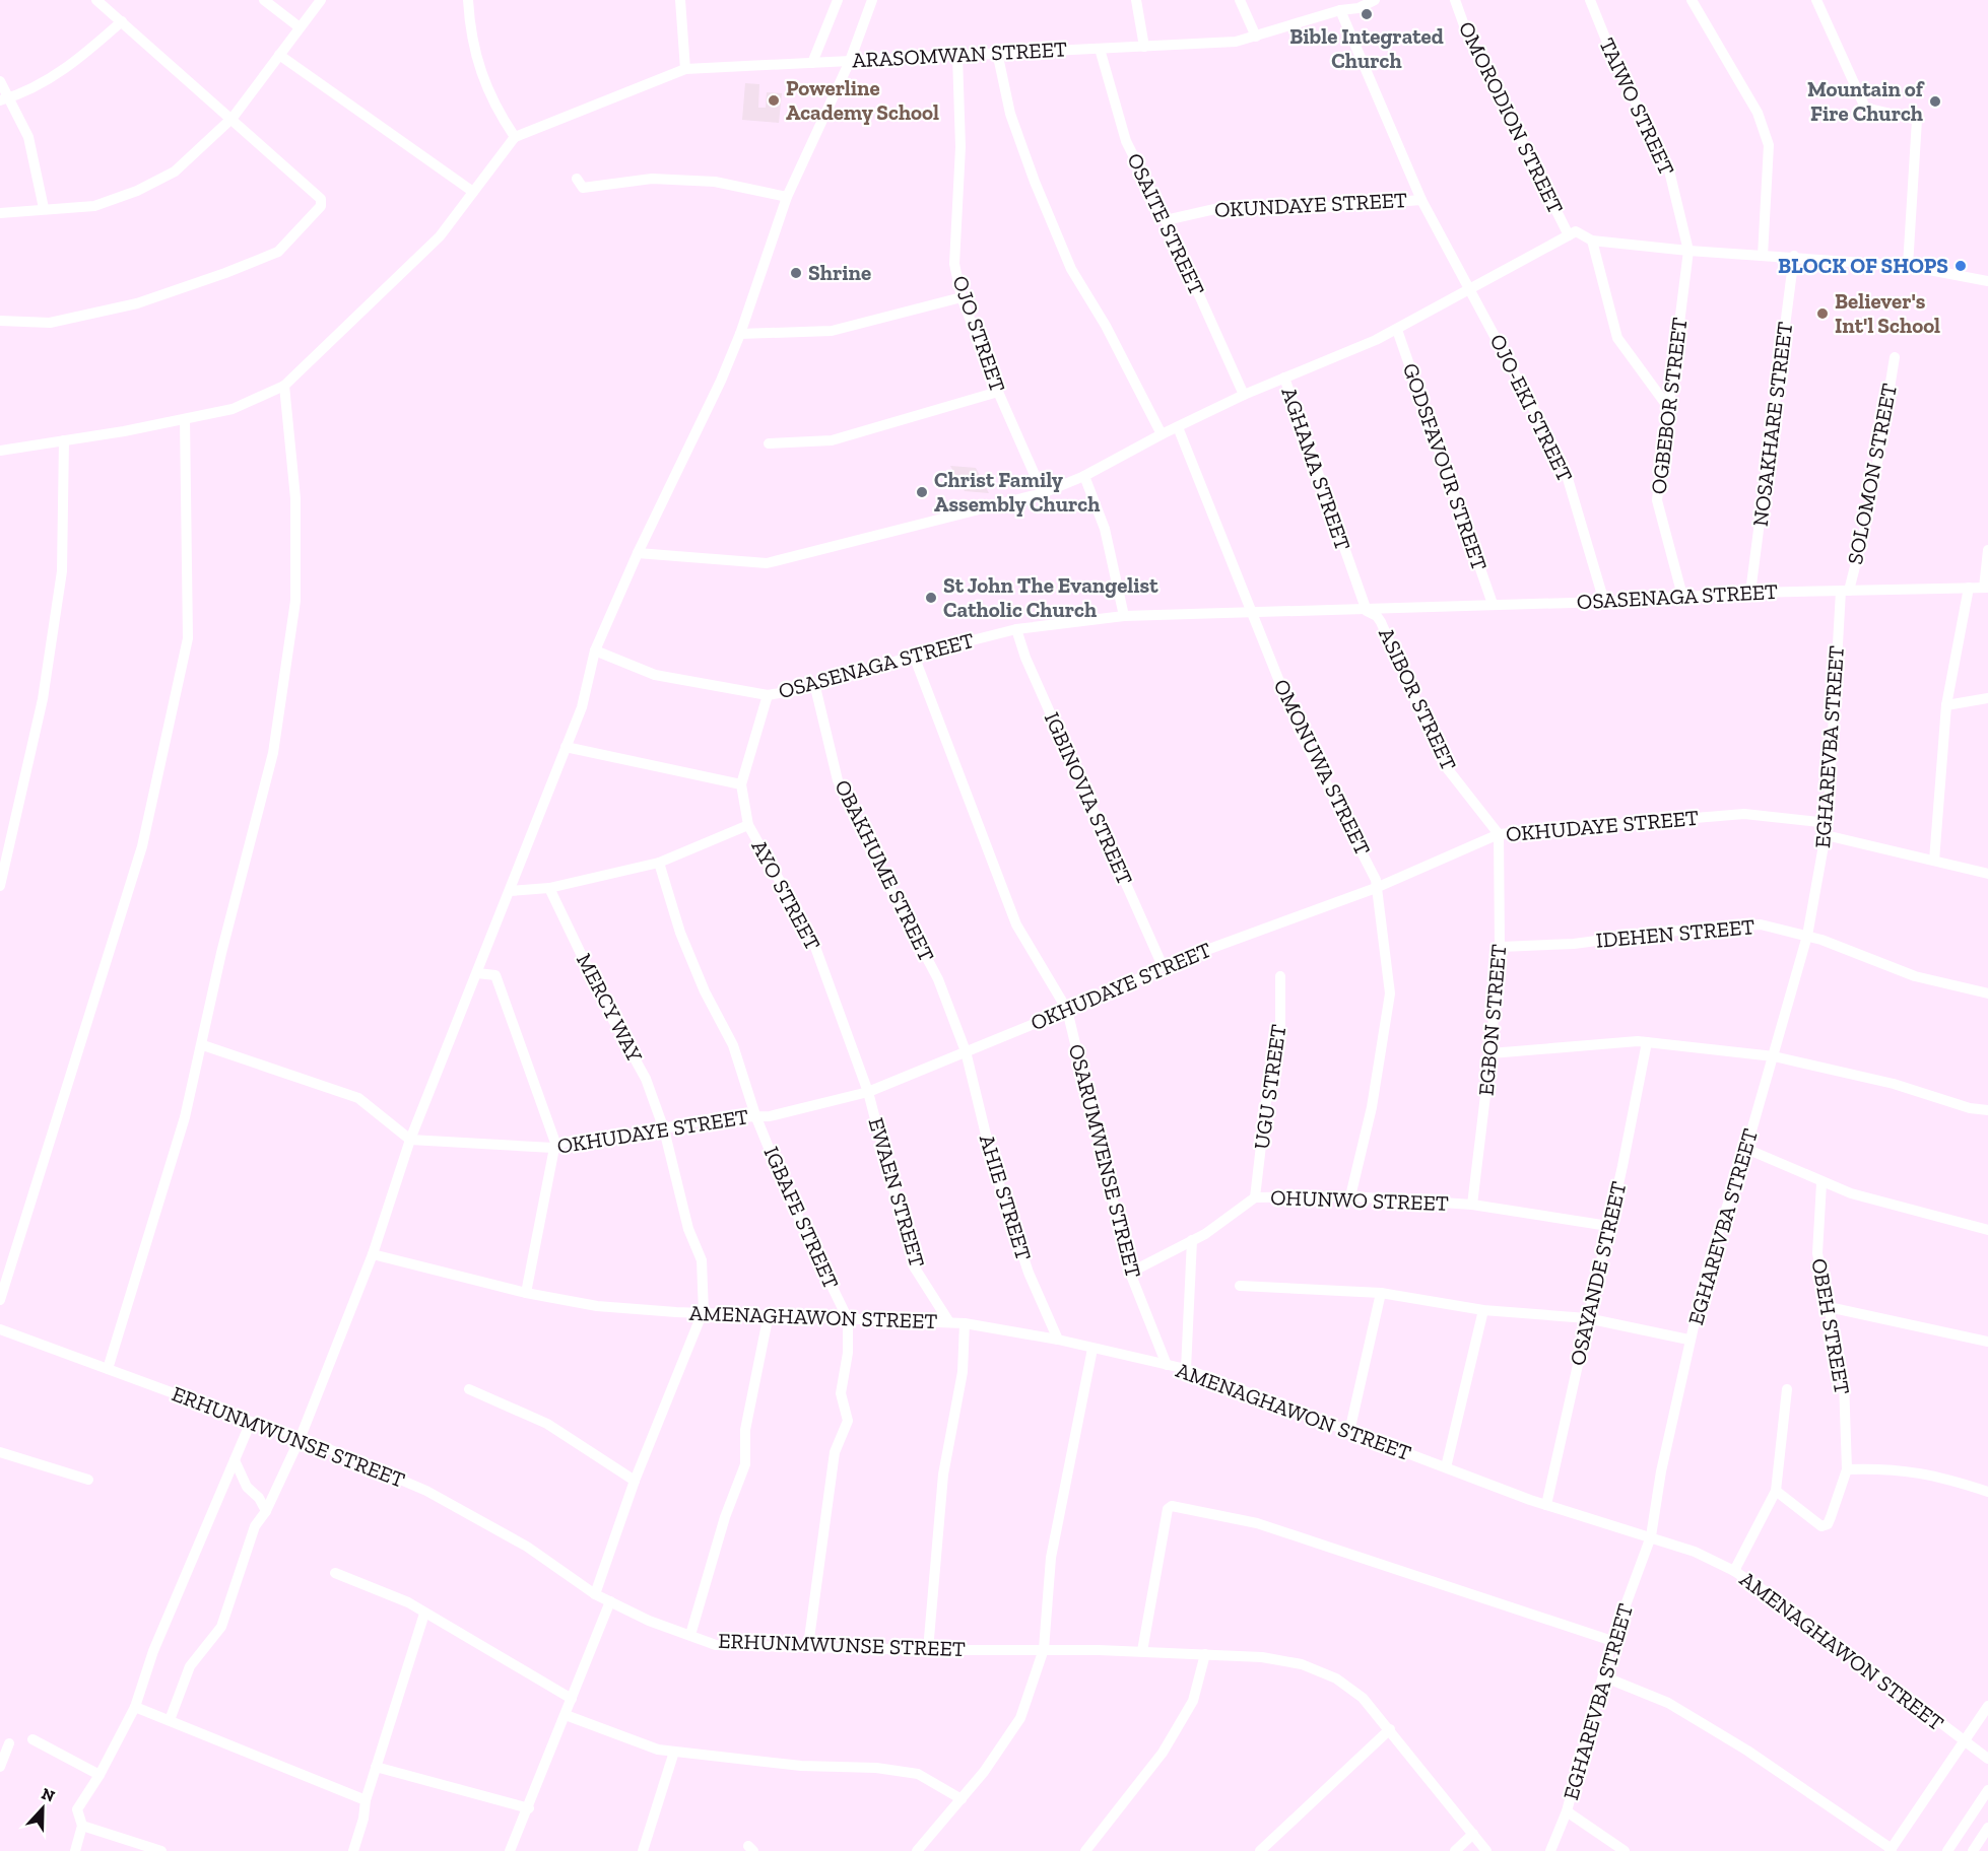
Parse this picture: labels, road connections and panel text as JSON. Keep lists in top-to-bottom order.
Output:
{
  "streets": {
    "street": [
      "ARASOMWAN STREET",
      "TAIWO STREET",
      "OMORODION STREET",
      "OKUNDAYE STREET",
      "OSAITE STREET",
      "OJO STREET",
      "OGBEBOR STREET",
      "OJO-EKI STREET",
      "NOSAKHARE STREET",
      "GODSFAVOUR STREET",
      "AGHAMA STREET",
      "SOLOMON STREET",
      "OSASENAGA STREET",
      "ASIBOR STREET",
      "EGHAREVBA STREET",
      "OMONUWA STREET",
      "IGBINOVIA STREET",
      "OKHUDAYE STREET",
      "OBAKHUME STREET",
      "AYO STREET",
      "IDEHEN STREET",
      "MERCY WAY",
      "EGBON STREET",
      "UGU STREET",
      "OSARUMWENSE STREET",
      "EWAEN STREET",
      "AHIE STREET",
      "OHUNWO STREET",
      "IGBAFE STREET",
      "OSAYANDE STREET",
      "AMENAGHAWON STREET",
      "OBEH STREET",
      "ERHUNMWUNSE STREET"
    ]
  },
  "crossings": [
    ["ARASOMWAN STREET", "OSAITE STREET"],
    ["ARASOMWAN STREET", "OJO STREET"],
    ["TAIWO STREET", "OGBEBOR STREET"],
    ["OKUNDAYE STREET", "OSAITE STREET"],
    ["OGBEBOR STREET", "OSASENAGA STREET"],
    ["OJO-EKI STREET", "OSASENAGA STREET"],
    ["NOSAKHARE STREET", "OSASENAGA STREET"],
    ["GODSFAVOUR STREET", "OSASENAGA STREET"],
    ["AGHAMA STREET", "ASIBOR STREET"],
    ["SOLOMON STREET", "OSASENAGA STREET"],
    ["SOLOMON STREET", "EGHAREVBA STREET"],
    ["OSASENAGA STREET", "ASIBOR STREET"],
    ["OSASENAGA STREET", "EGHAREVBA STREET"],
    ["OSASENAGA STREET", "OMONUWA STREET"],
    ["OSASENAGA STREET", "IGBINOVIA STREET"],
    ["OSASENAGA STREET", "OBAKHUME STREET"],
    ["OSASENAGA STREET", "AYO STREET"],
    ["OSASENAGA STREET", "OSARUMWENSE STREET"],
    ["ASIBOR STREET", "OKHUDAYE STREET"],
    ["ASIBOR STREET", "EGBON STREET"],
    ["EGHAREVBA STREET", "OKHUDAYE STREET"],
    ["EGHAREVBA STREET", "IDEHEN STREET"],
    ["EGHAREVBA STREET", "AMENAGHAWON STREET"],
    ["OMONUWA STREET", "OKHUDAYE STREET"],
    ["OMONUWA STREET", "OHUNWO STREET"],
    ["IGBINOVIA STREET", "OKHUDAYE STREET"],
    ["OKHUDAYE STREET", "OBAKHUME STREET"],
    ["OKHUDAYE STREET", "AYO STREET"],
    ["OKHUDAYE STREET", "MERCY WAY"],
    ["OKHUDAYE STREET", "EGBON STREET"],
    ["OKHUDAYE STREET", "OSARUMWENSE STREET"],
    ["OKHUDAYE STREET", "EWAEN STREET"],
    ["OKHUDAYE STREET", "AHIE STREET"],
    ["OKHUDAYE STREET", "IGBAFE STREET"],
    ["OBAKHUME STREET", "AHIE STREET"],
    ["AYO STREET", "EWAEN STREET"],
    ["IDEHEN STREET", "EGBON STREET"],
    ["MERCY WAY", "AMENAGHAWON STREET"],
    ["EGBON STREET", "OHUNWO STREET"],
    ["UGU STREET", "OHUNWO STREET"],
    ["OSARUMWENSE STREET", "OHUNWO STREET"],
    ["OSARUMWENSE STREET", "AMENAGHAWON STREET"],
    ["EWAEN STREET", "AMENAGHAWON STREET"],
    ["AHIE STREET", "AMENAGHAWON STREET"],
    ["OHUNWO STREET", "OSAYANDE STREET"],
    ["IGBAFE STREET", "AMENAGHAWON STREET"],
    ["OSAYANDE STREET", "AMENAGHAWON STREET"]
  ],
  "places": [
    "Bible Integrated Church",
    "Powerline Academy School",
    "Mountain of Fire Church",
    "BLOCK OF SHOPS",
    "Shrine",
    "Believer's Int'l School",
    "Christ Family Assembly Church",
    "St John The Evangelist Catholic Church"
  ],
  "north": "top"
}
